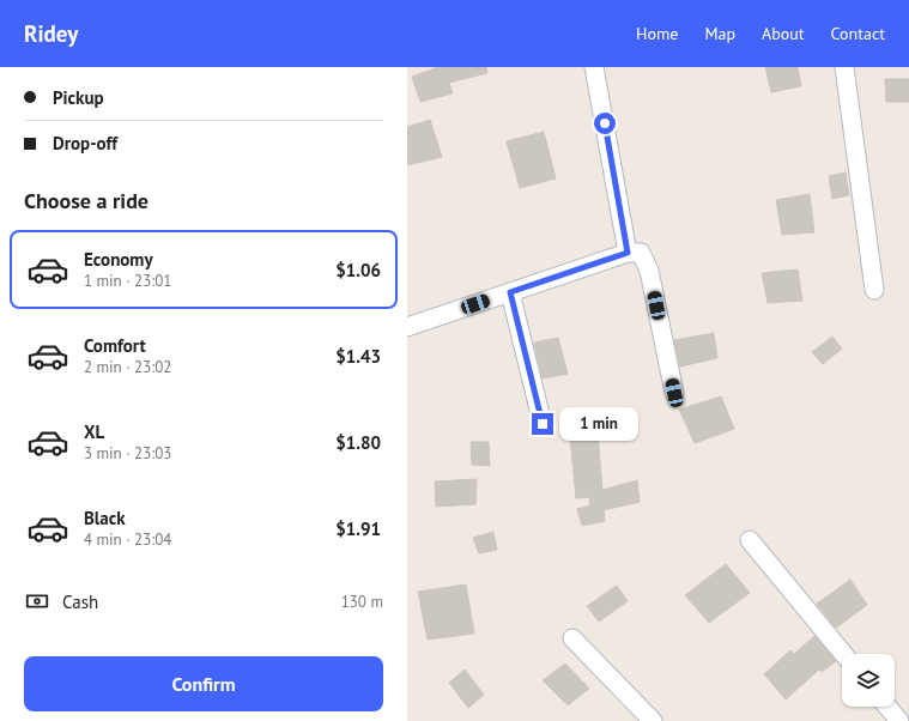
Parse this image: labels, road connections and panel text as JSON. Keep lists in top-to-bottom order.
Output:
{
  "page": {
    "header": "Ridey",
    "nav": [
      "Home",
      "Map",
      "About",
      "Contact"
    ],
    "banner": ["Pickup", "Drop-off"],
    "heading": "Choose a ride",
    "list": [
      {
        "name": "Economy",
        "note": "1 min · 23:01",
        "value": "$1.06"
      },
      {
        "name": "Comfort",
        "note": "2 min · 23:02",
        "value": "$1.43"
      },
      {
        "name": "XL",
        "note": "3 min · 23:03",
        "value": "$1.80"
      },
      {
        "name": "Black",
        "note": "4 min · 23:04",
        "value": "$1.91"
      }
    ],
    "bubble": "1 min",
    "pay": ["Cash", "130 m"],
    "buttons": "Confirm"
  }
}
